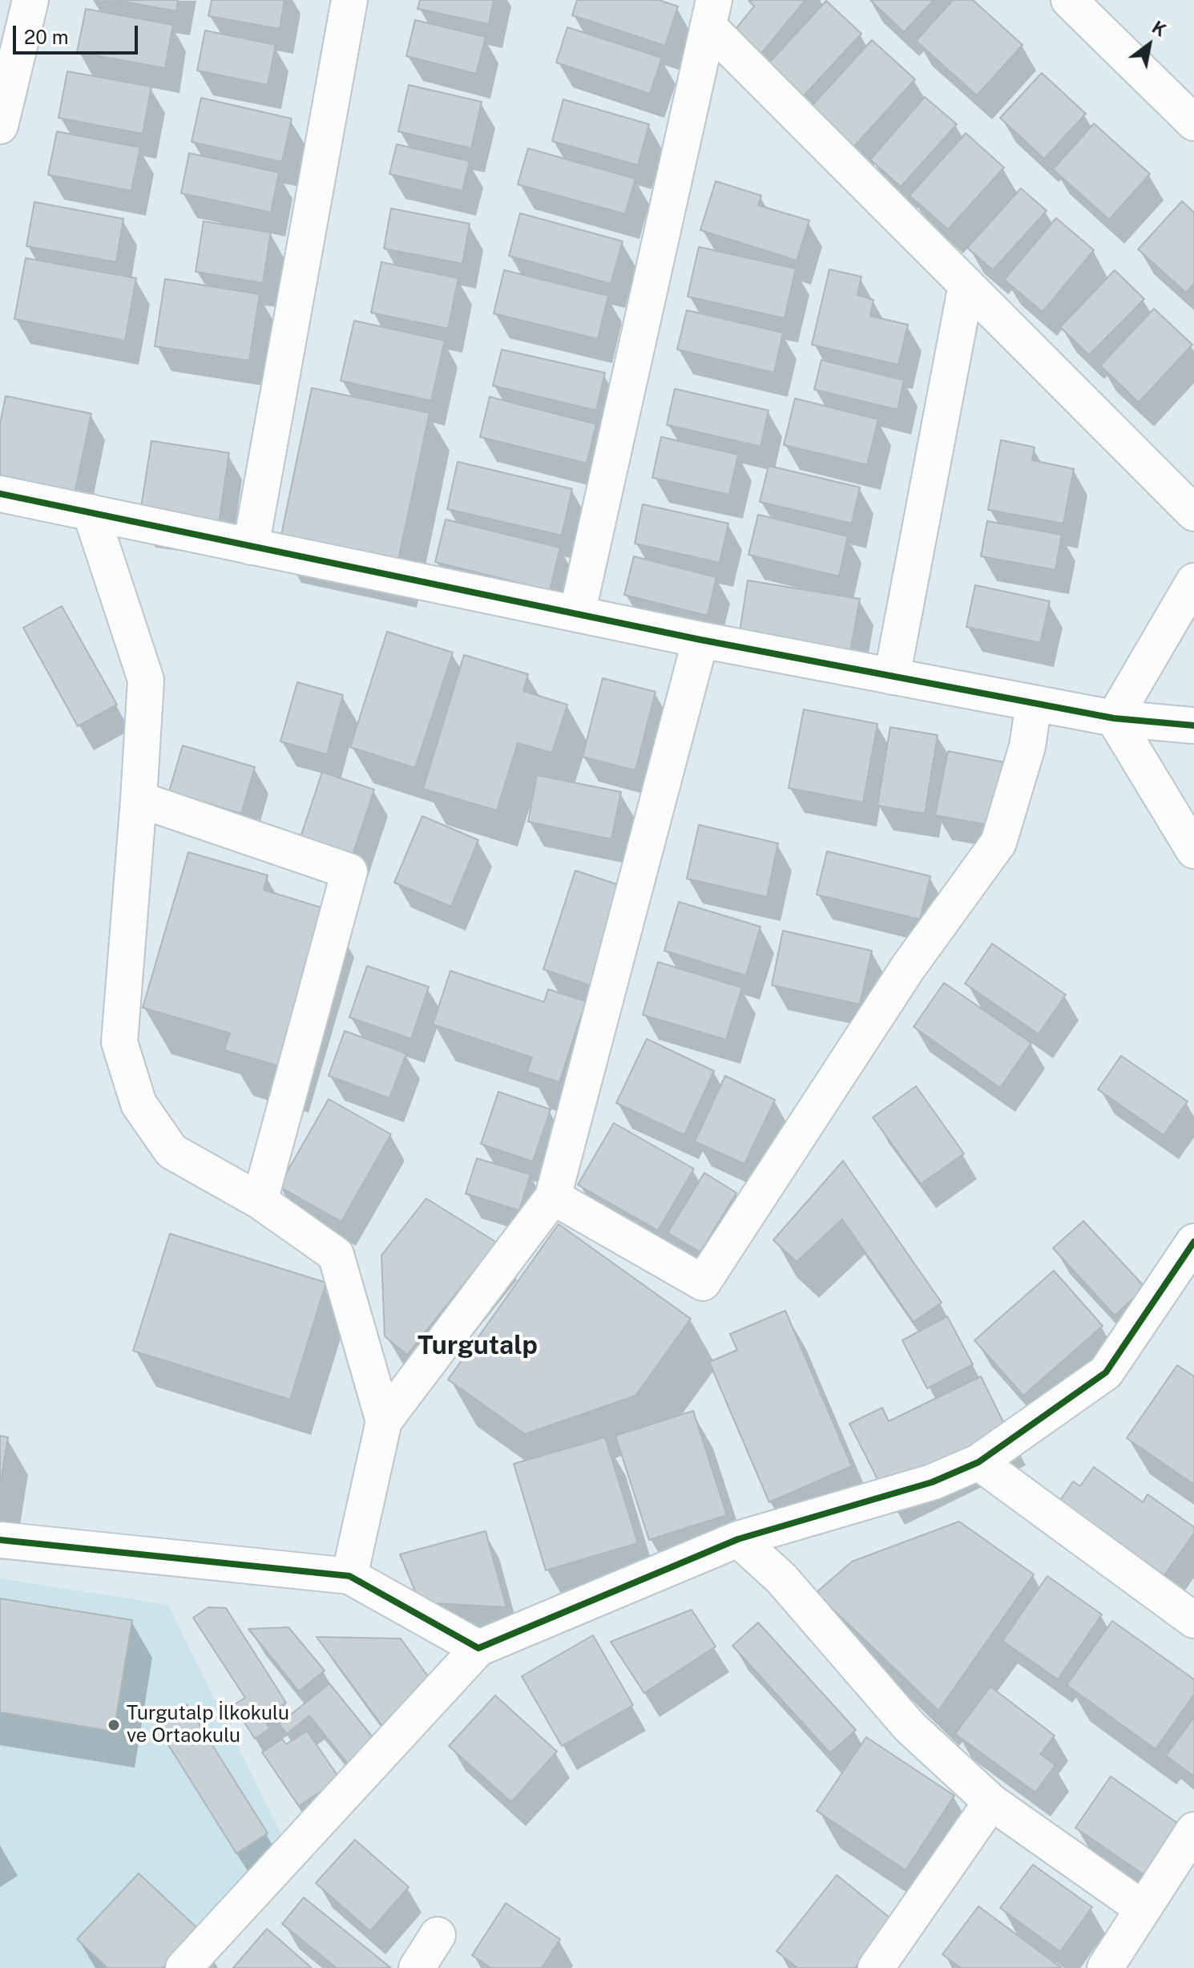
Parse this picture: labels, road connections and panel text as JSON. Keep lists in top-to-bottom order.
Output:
{
  "districts": ["Turgutalp"],
  "places": ["Turgutalp İlkokulu ve Ortaokulu"],
  "scale_bar": "20 m",
  "north": "top right"
}
